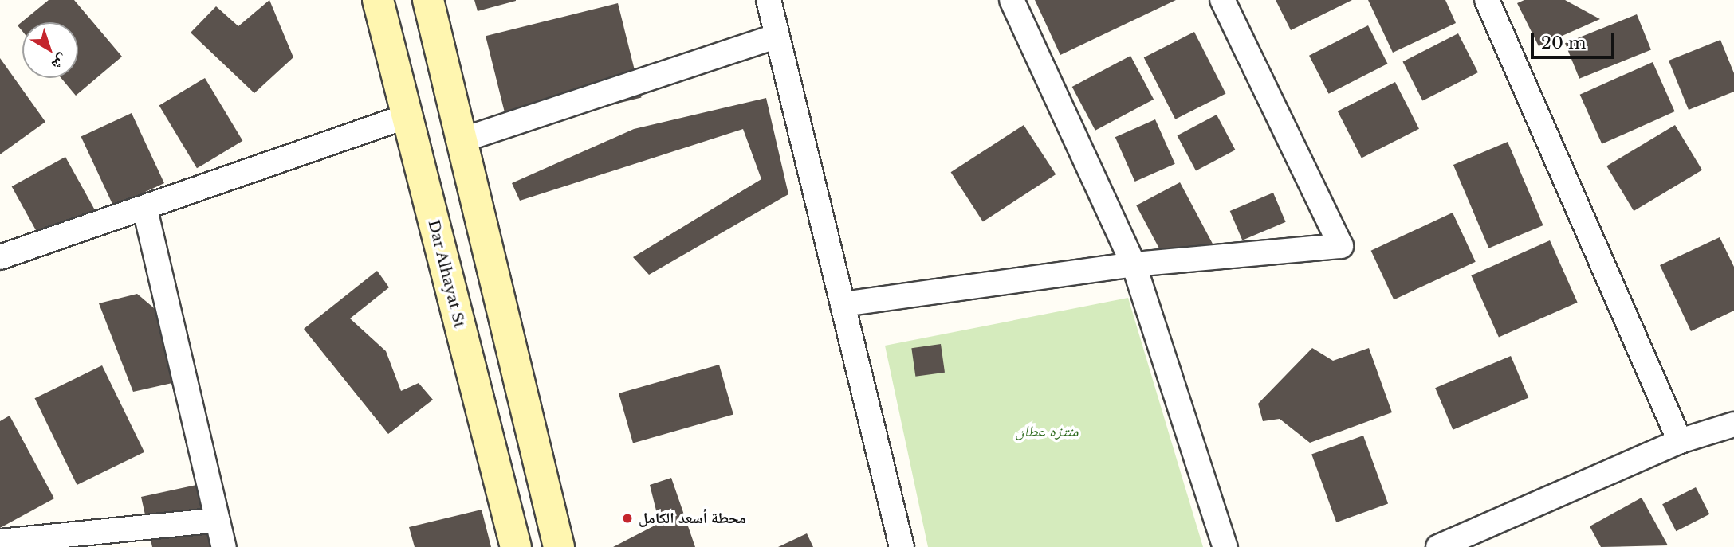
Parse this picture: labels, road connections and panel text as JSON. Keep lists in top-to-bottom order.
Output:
{
  "streets": {
    "main road": ["Dar Alhayat St"]
  },
  "parks": ["منتزه عطان"],
  "places": ["محطة أسعد الكامل"],
  "scale_bar": "20 m",
  "north": "bottom right"
}
